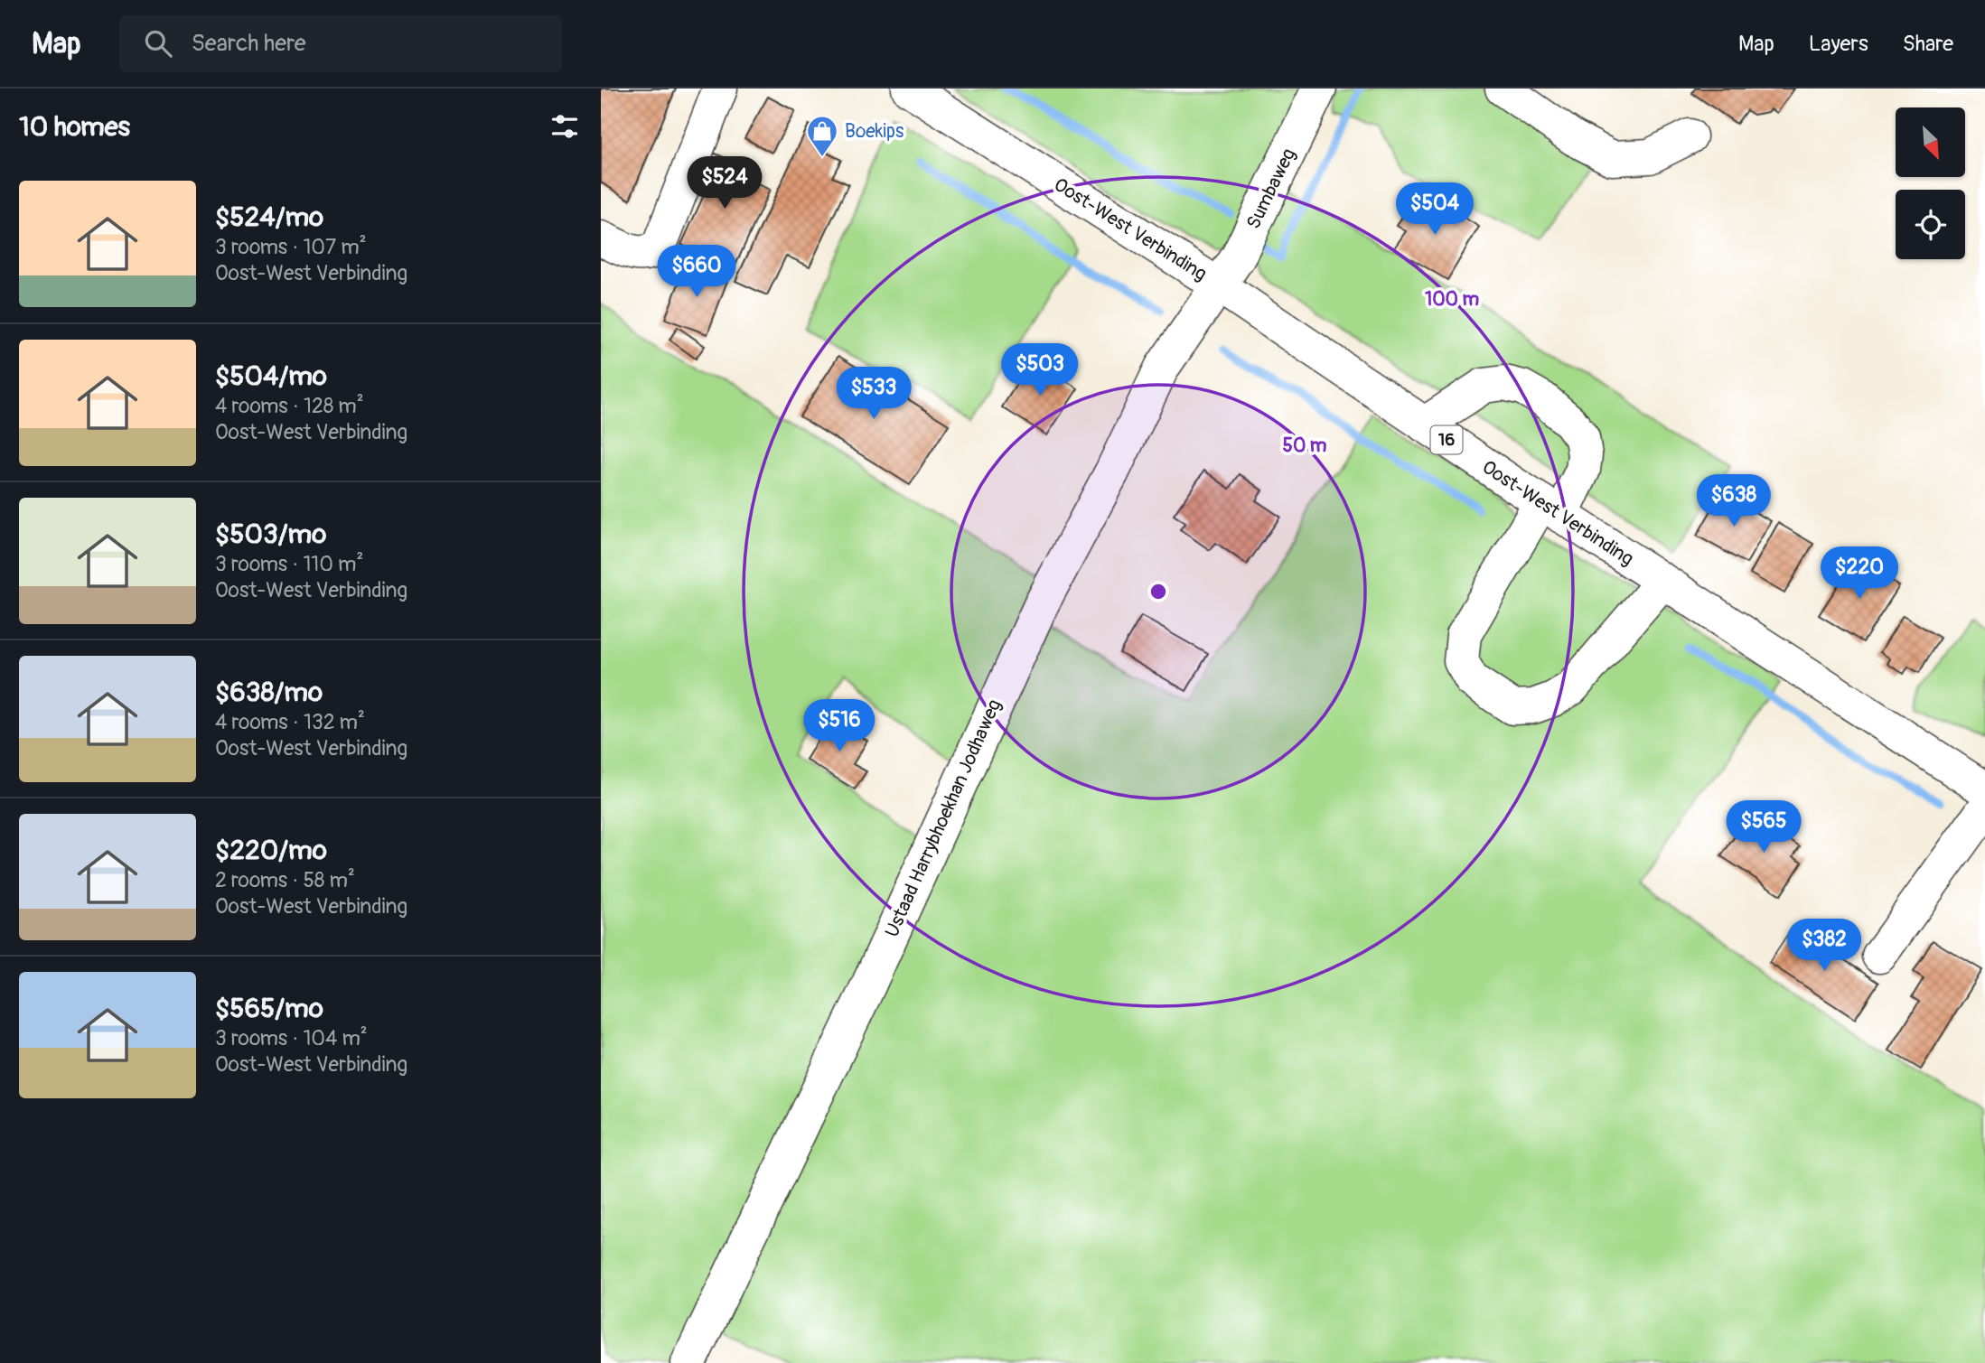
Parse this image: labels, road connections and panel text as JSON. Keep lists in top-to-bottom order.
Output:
{
  "streets": {
    "main road": [
      "Sumbaweg",
      "Oost-West Verbinding",
      "16",
      "Ustaad Harrybhoekhan Jodhaweg"
    ]
  },
  "crossings": [
    ["Sumbaweg", "Oost-West Verbinding"],
    ["Sumbaweg", "Ustaad Harrybhoekhan Jodhaweg"],
    ["Oost-West Verbinding", "Ustaad Harrybhoekhan Jodhaweg"]
  ],
  "places": {
    "shop": ["Boekips"]
  },
  "north": "bottom right",
  "page": {
    "header": "Map",
    "search": "Search here",
    "nav": ["Map", "Layers", "Share"],
    "heading": "10 homes",
    "price": [
      "$524",
      "$504",
      "$660",
      "$503",
      "$533",
      "$638",
      "$220",
      "$516",
      "$565",
      "$382"
    ],
    "list": [
      {
        "name": "$524/mo",
        "note": "3 rooms · 107 m² · Oost-West Verbinding"
      },
      {
        "name": "$504/mo",
        "note": "4 rooms · 128 m² · Oost-West Verbinding"
      },
      {
        "name": "$503/mo",
        "note": "3 rooms · 110 m² · Oost-West Verbinding"
      },
      {
        "name": "$638/mo",
        "note": "4 rooms · 132 m² · Oost-West Verbinding"
      },
      {
        "name": "$220/mo",
        "note": "2 rooms · 58 m² · Oost-West Verbinding"
      },
      {
        "name": "$565/mo",
        "note": "3 rooms · 104 m² · Oost-West Verbinding"
      }
    ]
  },
  "rings": ["100 m", "50 m"]
}
